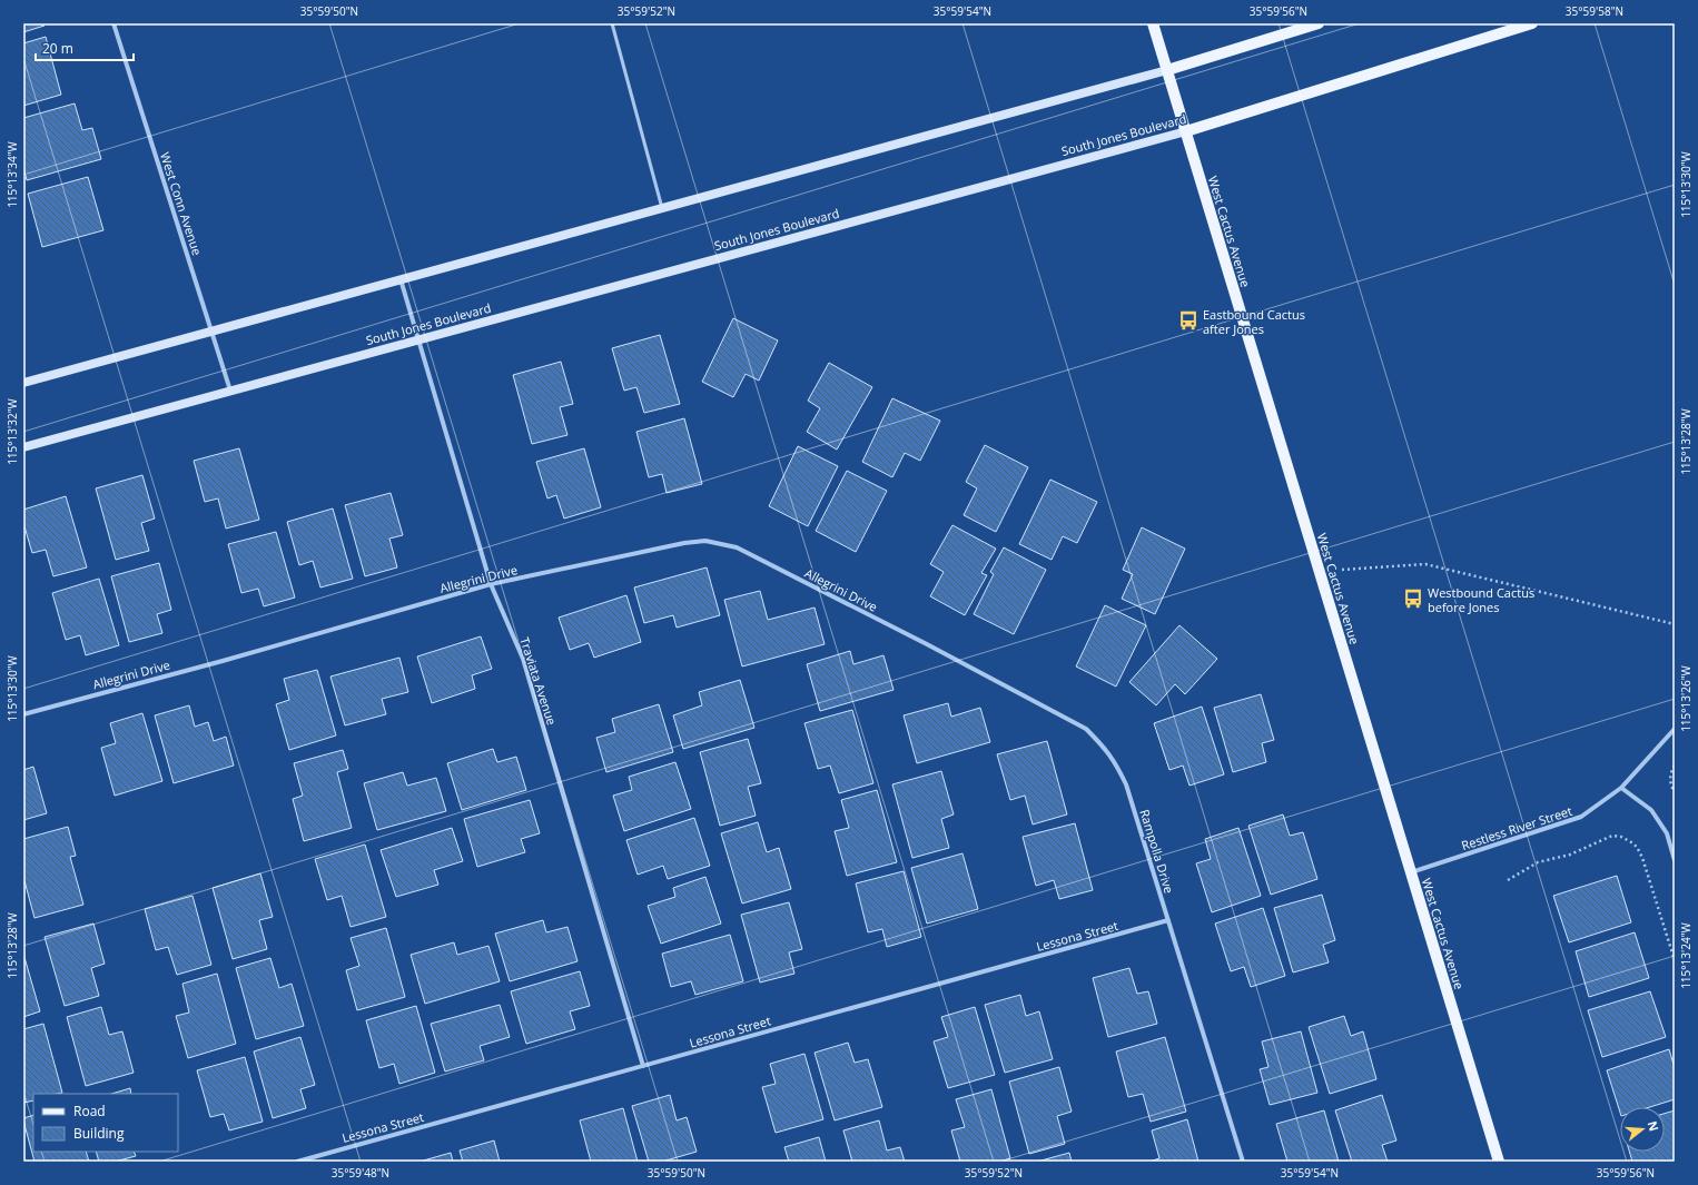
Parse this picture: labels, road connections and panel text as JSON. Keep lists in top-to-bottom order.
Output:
{
  "streets": {
    "main road": ["South Jones Boulevard", "West Cactus Avenue"],
    "street": [
      "West Conn Avenue",
      "Allegrini Drive",
      "Traviata Avenue",
      "Restless River Street",
      "Rampolla Drive",
      "Lessona Street"
    ]
  },
  "crossings": [
    ["South Jones Boulevard", "West Conn Avenue"],
    ["South Jones Boulevard", "West Cactus Avenue"],
    ["South Jones Boulevard", "Traviata Avenue"],
    ["West Cactus Avenue", "Restless River Street"],
    ["Allegrini Drive", "Traviata Avenue"],
    ["Allegrini Drive", "Rampolla Drive"],
    ["Traviata Avenue", "Lessona Street"],
    ["Rampolla Drive", "Lessona Street"]
  ],
  "places": {
    "bus stop": ["Eastbound Cactus after Jones", "Westbound Cactus before Jones"]
  },
  "legend": ["Road", "Building"],
  "scale_bar": "20 m",
  "north": "right",
  "coordinates": [
    "35°59'50\"N",
    "35°59'52\"N",
    "35°59'54\"N",
    "35°59'56\"N",
    "35°59'58\"N",
    "115°13'34\"W",
    "115°13'30\"W",
    "115°13'32\"W",
    "115°13'28\"W",
    "115°13'26\"W",
    "115°13'24\"W",
    "35°59'48\"N"
  ]
}
